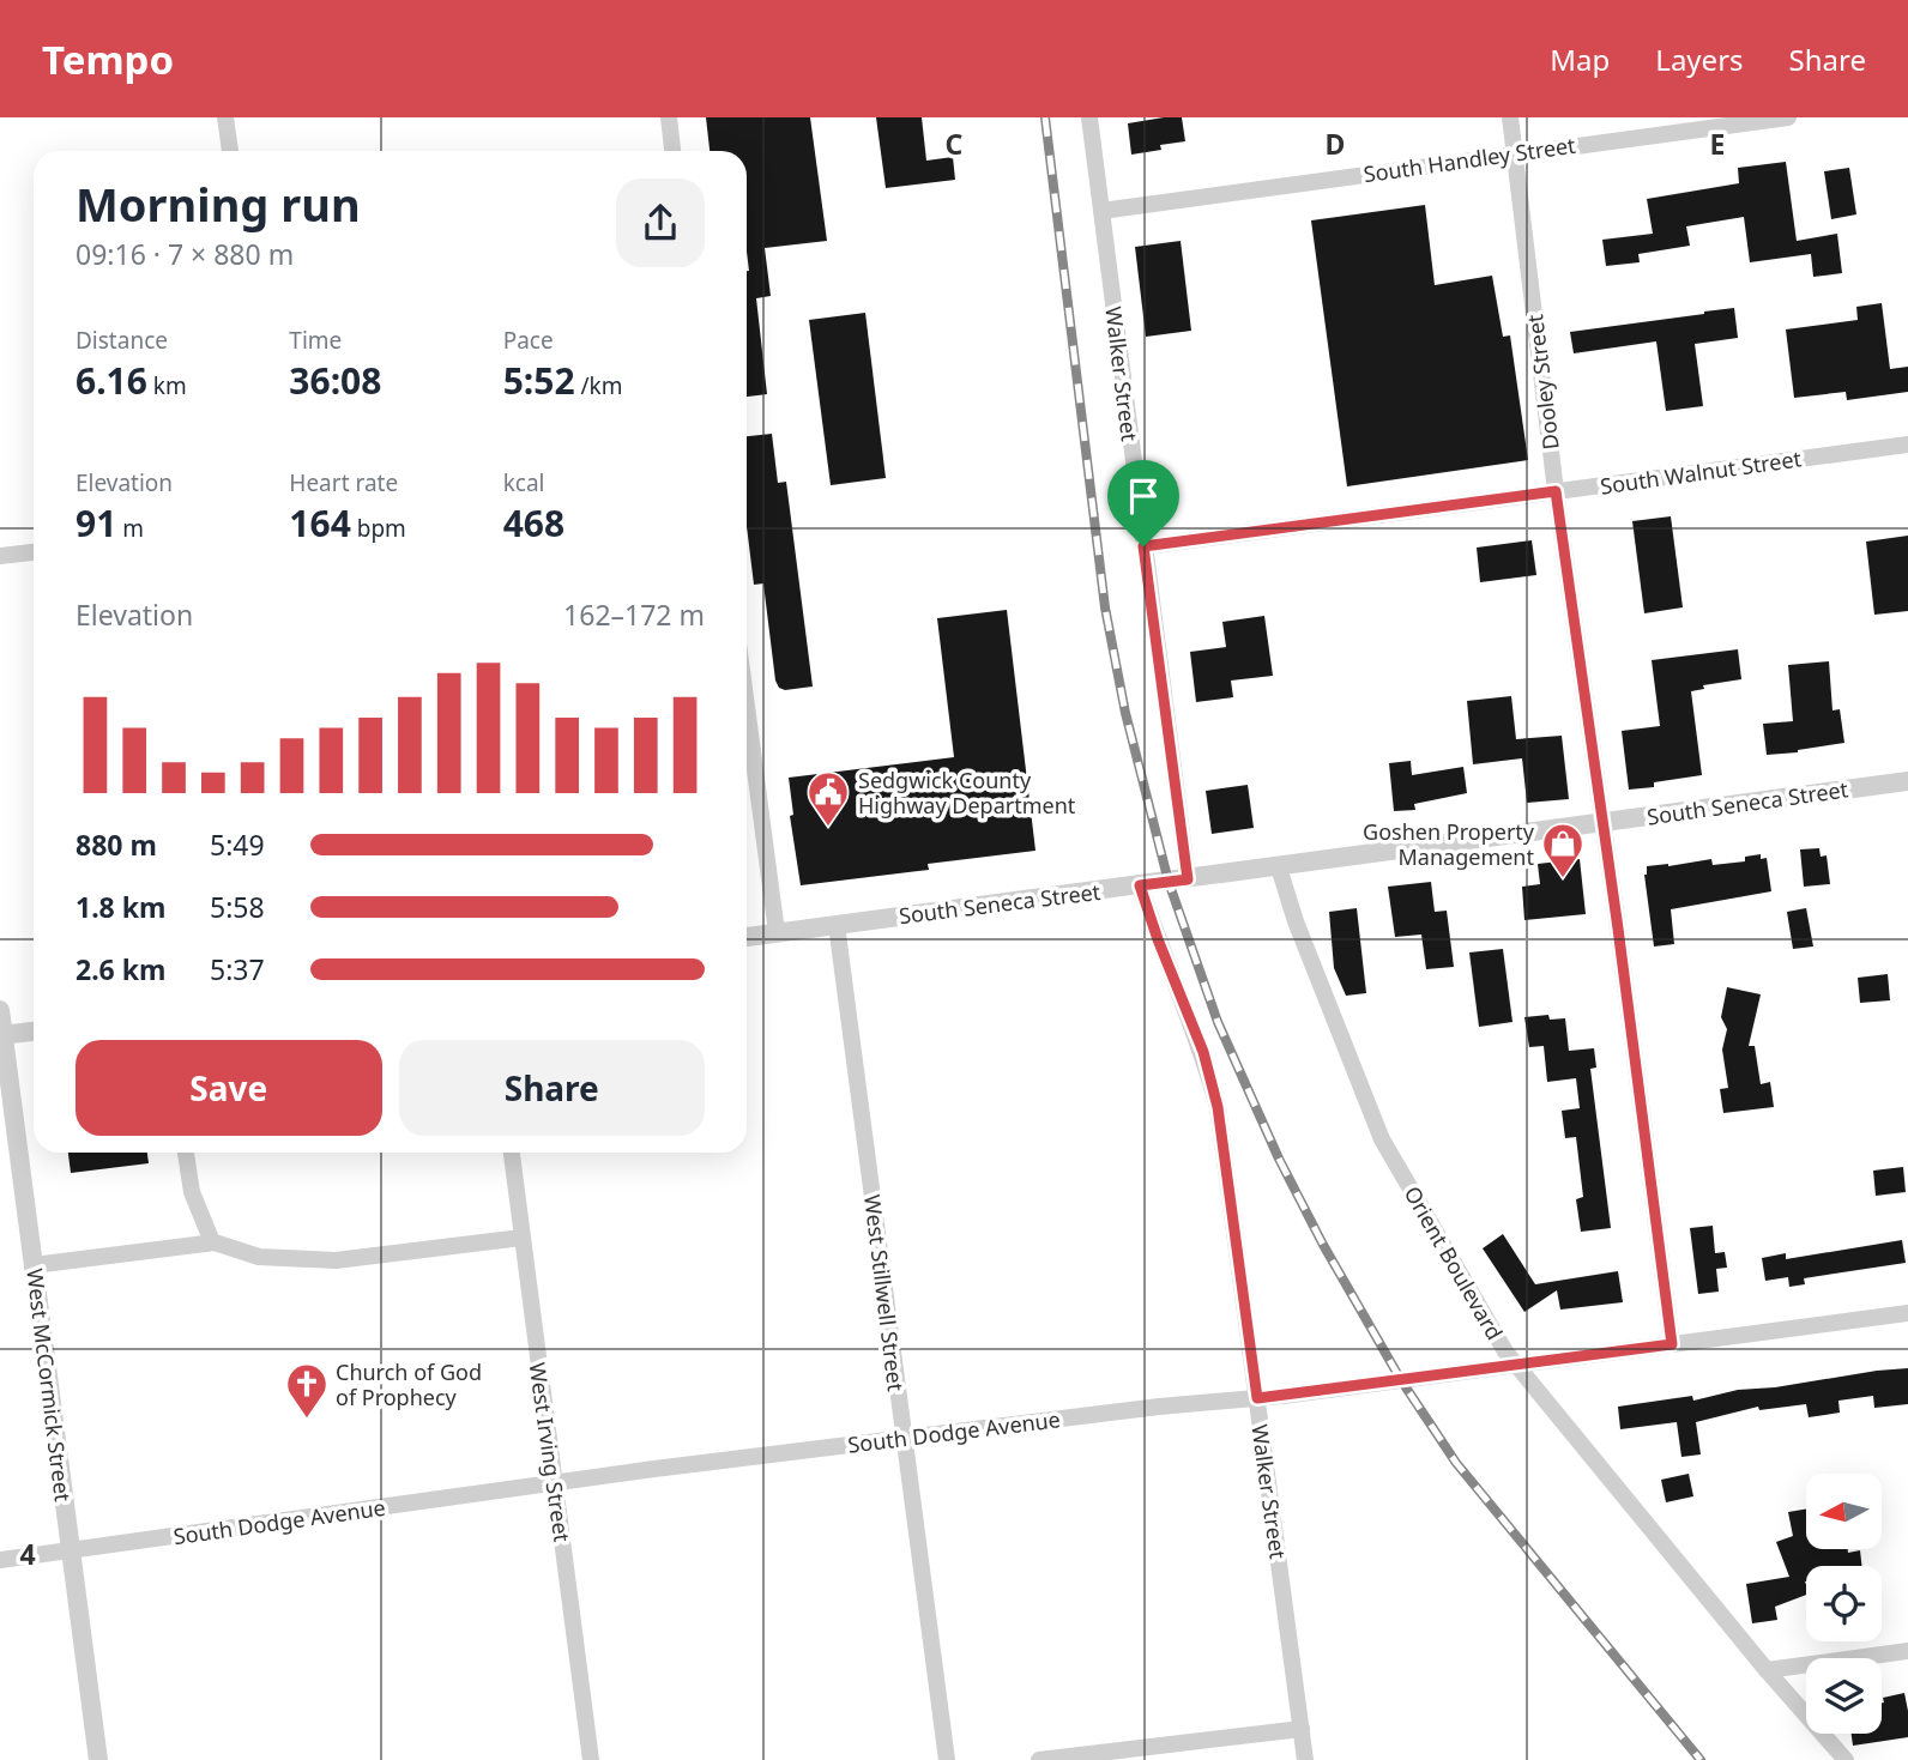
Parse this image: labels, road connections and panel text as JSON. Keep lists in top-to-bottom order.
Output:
{
  "streets": {
    "street": [
      "South Handley Street",
      "Walker Street",
      "Dooley Street",
      "South Walnut Street",
      "South Seneca Street",
      "Orient Boulevard",
      "West Stillwell Street",
      "West McCormick Street",
      "South Dodge Avenue",
      "West Irving Street"
    ]
  },
  "crossings": [
    ["South Handley Street", "Walker Street"],
    ["South Handley Street", "Dooley Street"],
    ["Walker Street", "South Walnut Street"],
    ["Walker Street", "South Seneca Street"],
    ["Walker Street", "South Dodge Avenue"],
    ["Dooley Street", "South Walnut Street"],
    ["Dooley Street", "South Seneca Street"],
    ["Dooley Street", "South Dodge Avenue"],
    ["South Seneca Street", "Orient Boulevard"],
    ["South Seneca Street", "West Stillwell Street"],
    ["Orient Boulevard", "South Dodge Avenue"],
    ["West Stillwell Street", "South Dodge Avenue"],
    ["West McCormick Street", "South Dodge Avenue"],
    ["South Dodge Avenue", "West Irving Street"]
  ],
  "places": {
    "public building": ["Sedgwick County Highway Department"],
    "shop": ["Goshen Property Management"],
    "church": ["Church of God of Prophecy"]
  },
  "north": "left",
  "page": {
    "header": "Tempo",
    "nav": ["Map", "Layers", "Share"],
    "heading": ["Morning run", "09:16 · 7 × 880 m"],
    "stats": [
      ["Distance", "6.16 km"],
      ["Time", "36:08"],
      ["Pace", "5:52 /km"],
      ["Elevation", "91 m"],
      ["Heart rate", "164 bpm"],
      ["kcal", "468"]
    ],
    "chart": ["Elevation", "162–172 m"],
    "list": [
      {
        "name": "880 m",
        "note": "5:49"
      },
      {
        "name": "1.8 km",
        "note": "5:58"
      },
      {
        "name": "2.6 km",
        "note": "5:37"
      }
    ],
    "buttons": ["Save", "Share"]
  },
  "grid": {
    "columns": ["C", "D", "E"],
    "rows": ["4"]
  }
}
